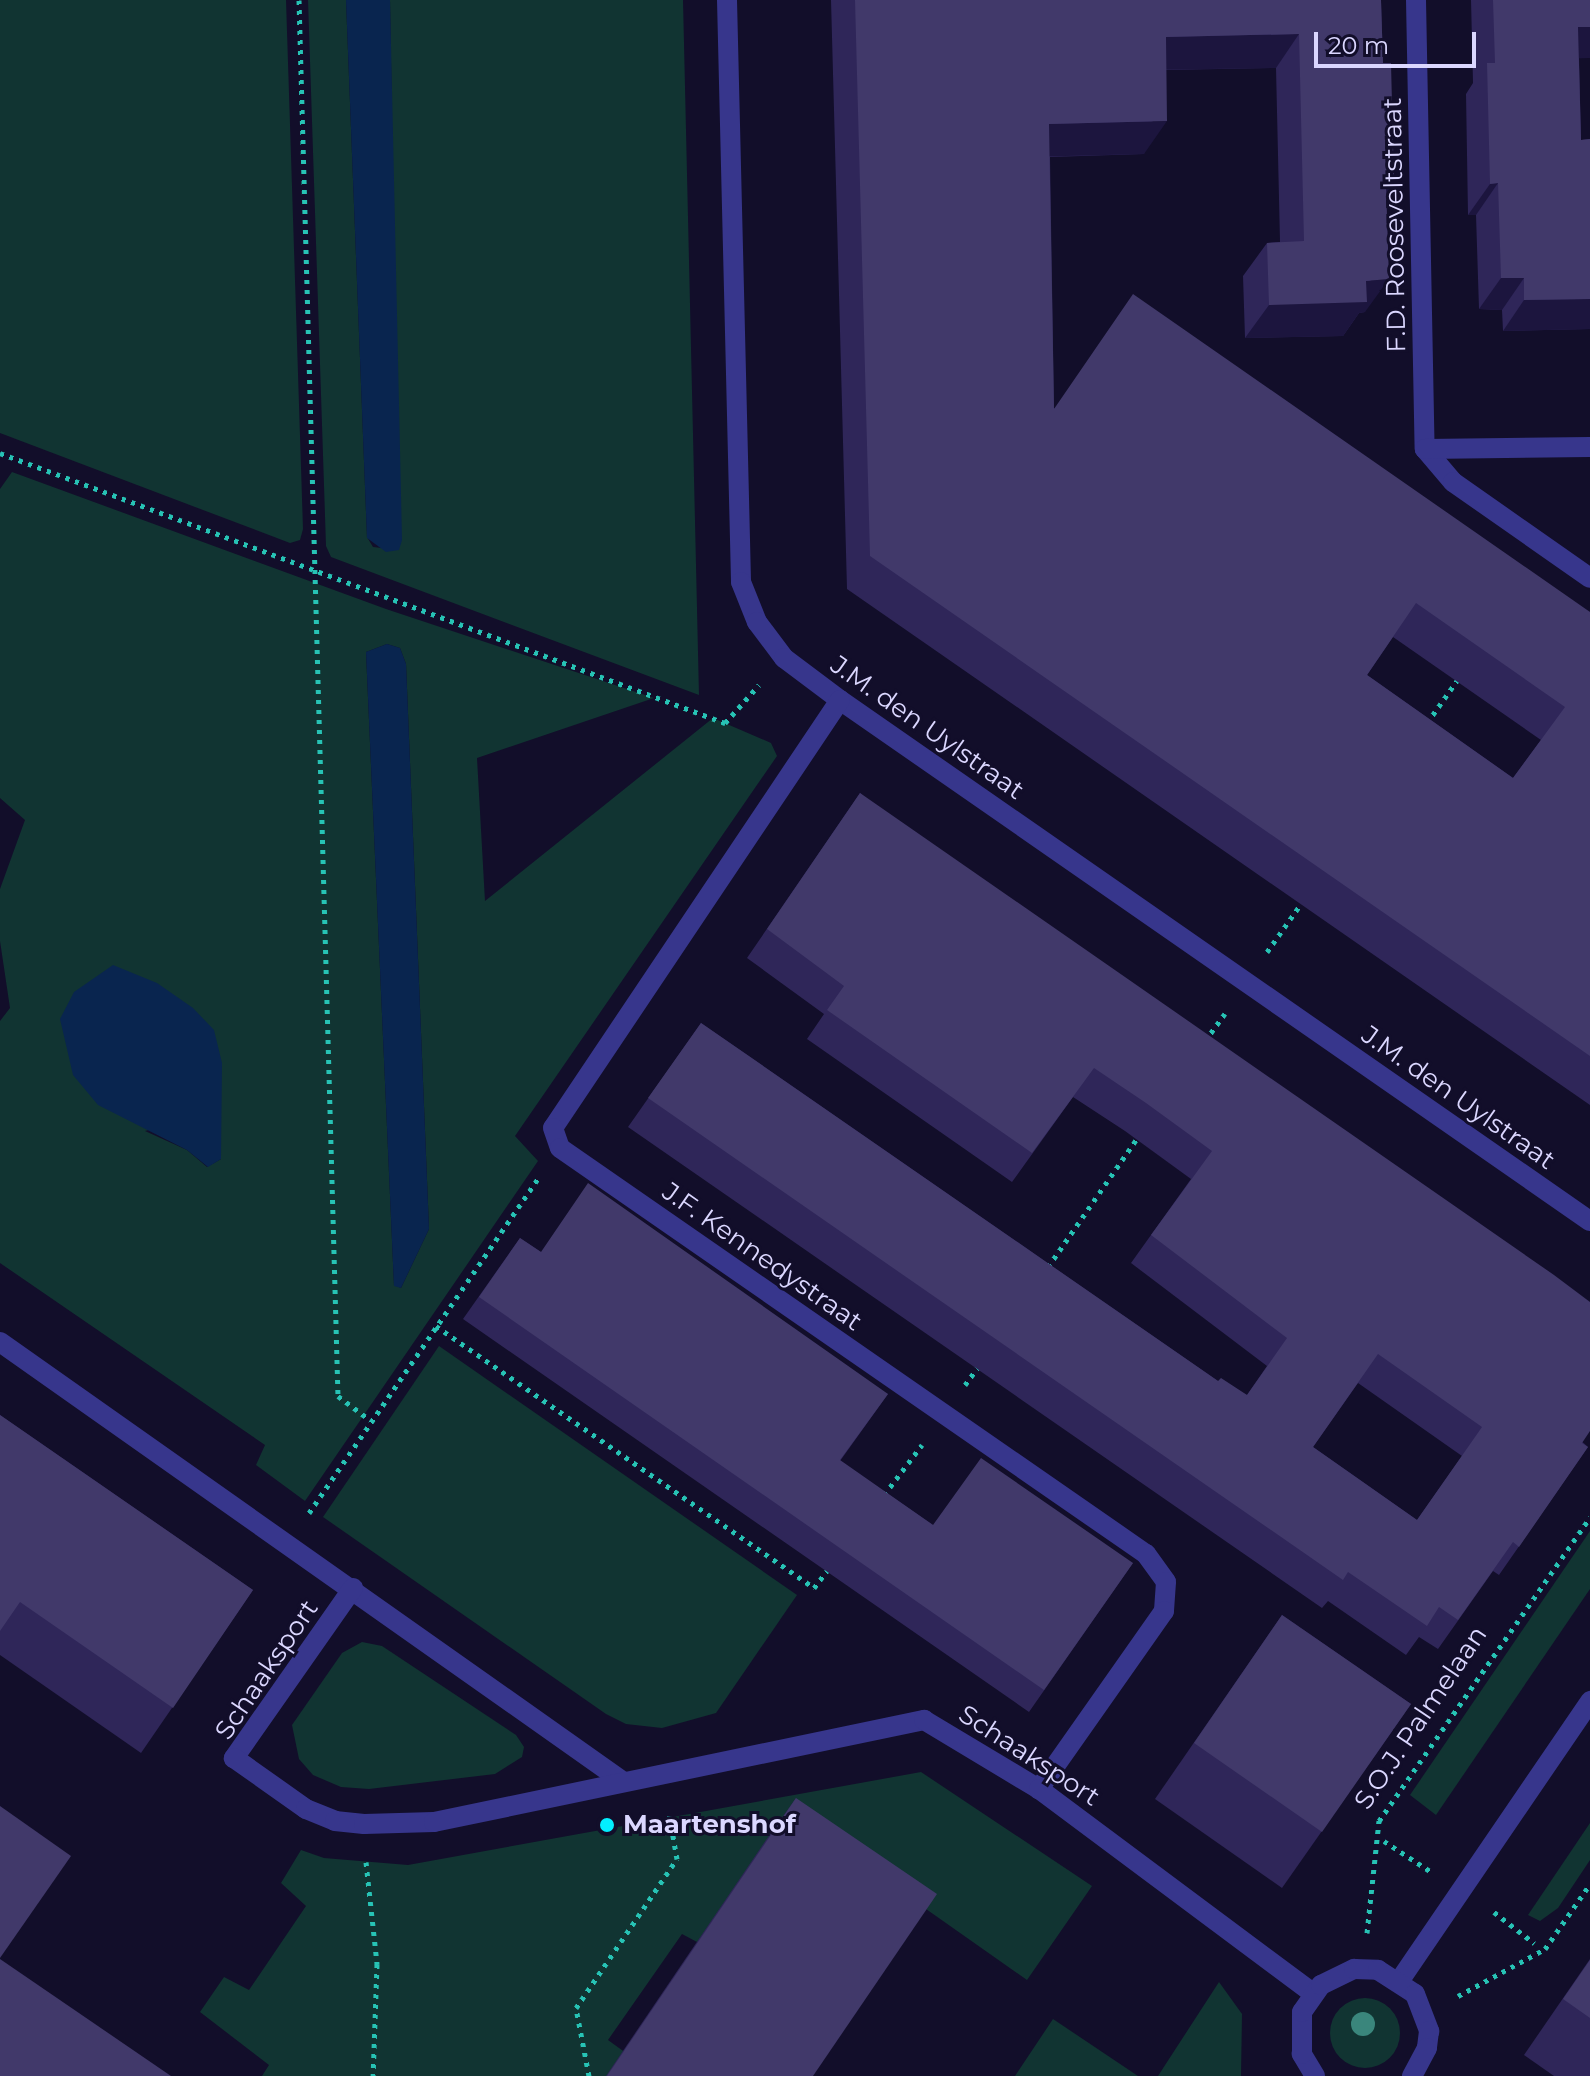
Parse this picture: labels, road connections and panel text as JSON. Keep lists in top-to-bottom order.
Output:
{
  "streets": {
    "street": [
      "F.D. Rooseveltstraat",
      "J.M. den Uylstraat",
      "J.F. Kennedystraat",
      "Schaaksport"
    ],
    "path": ["S.O.J. Palmelaan"]
  },
  "crossings": [
    ["J.F. Kennedystraat", "Schaaksport"]
  ],
  "places": ["Maartenshof"],
  "scale_bar": "20 m"
}
